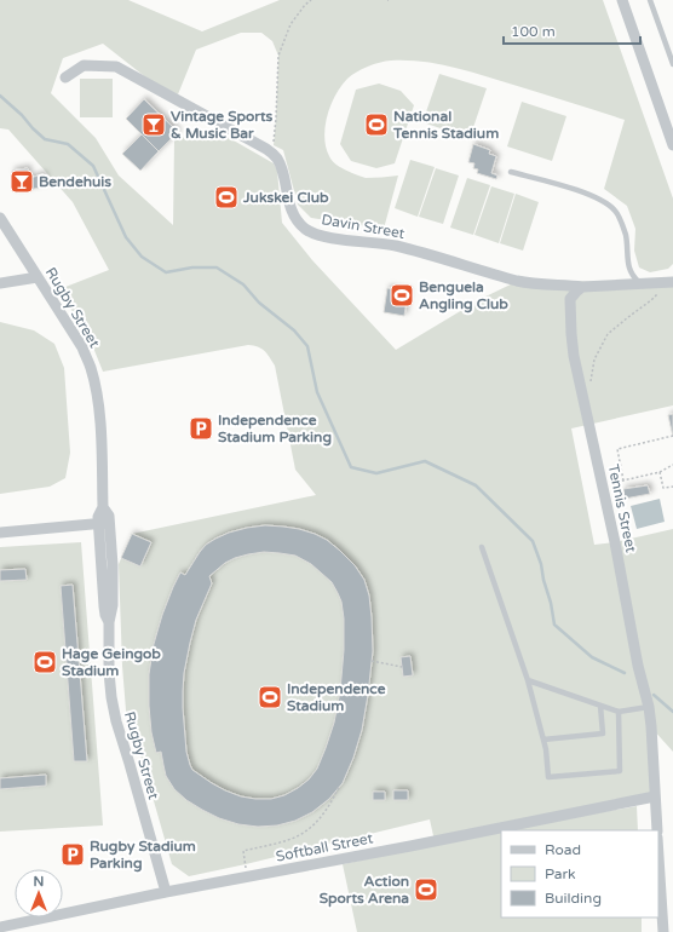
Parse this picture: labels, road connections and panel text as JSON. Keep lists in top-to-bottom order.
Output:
{
  "streets": {
    "street": [
      "Davin Street",
      "Rugby Street",
      "Tennis Street",
      "Softball Street"
    ]
  },
  "crossings": [
    ["Davin Street", "Tennis Street"],
    ["Rugby Street", "Softball Street"],
    ["Tennis Street", "Softball Street"]
  ],
  "places": {
    "bar": ["Vintage Sports & Music Bar", "Bendehuis"],
    "sports": [
      "National Tennis Stadium",
      "Jukskei Club",
      "Benguela Angling Club",
      "Hage Geingob Stadium",
      "Independence Stadium",
      "Action Sports Arena"
    ],
    "parking": ["Independence Stadium Parking", "Rugby Stadium Parking"]
  },
  "legend": ["Road", "Park", "Building"],
  "scale_bar": "100 m",
  "north": "top"
}
